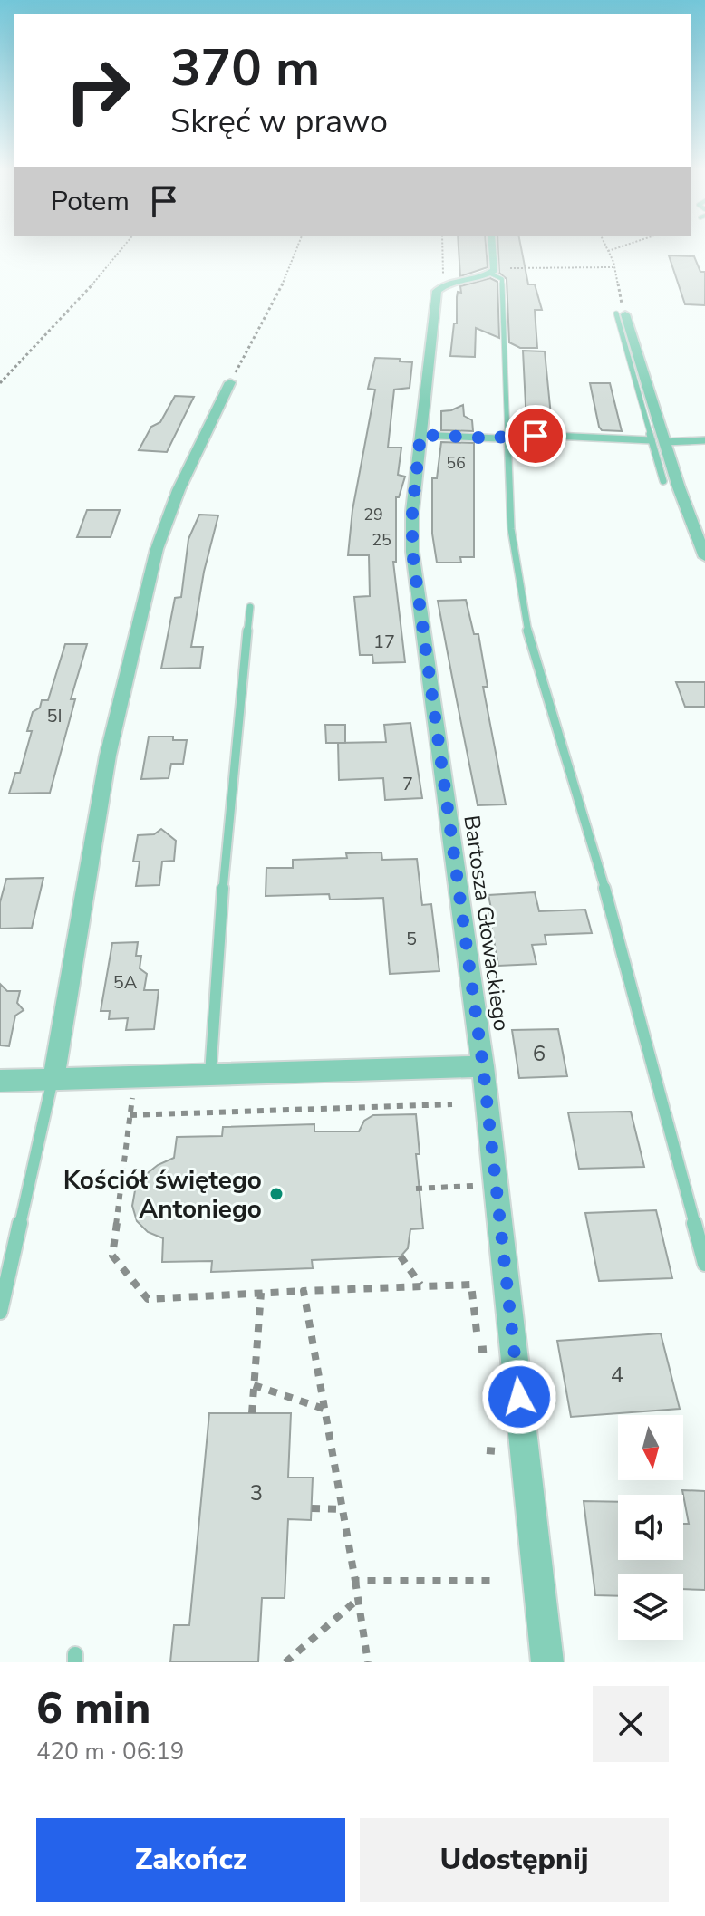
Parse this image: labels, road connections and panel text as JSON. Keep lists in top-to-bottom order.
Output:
{
  "streets": {
    "street": ["Bartosza Głowackiego"]
  },
  "places": ["Kościół świętego Antoniego"],
  "house_numbers": [
    "56",
    "29",
    "25",
    "17",
    "5I",
    "7",
    "5",
    "5A",
    "6",
    "4",
    "3"
  ],
  "north": "bottom",
  "page": {
    "turn": ["370 m", "Skręć w prawo"],
    "then": "Potem",
    "heading": ["6 min", "420 m · 06:19"],
    "buttons": ["Zakończ", "Udostępnij"]
  }
}
